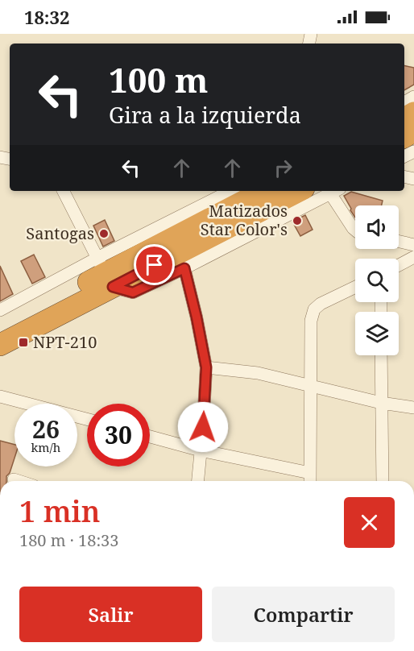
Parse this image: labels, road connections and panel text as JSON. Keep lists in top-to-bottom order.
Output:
{
  "places": {
    "other": ["Matizados Star Color's", "Santogas"],
    "transit": ["NPT-210"]
  },
  "page": {
    "status": "18:32",
    "turn": ["100 m", "Gira a la izquierda"],
    "speed": "26 km/h",
    "limit": "30",
    "heading": ["1 min", "180 m · 18:33"],
    "buttons": ["Salir", "Compartir"]
  }
}
